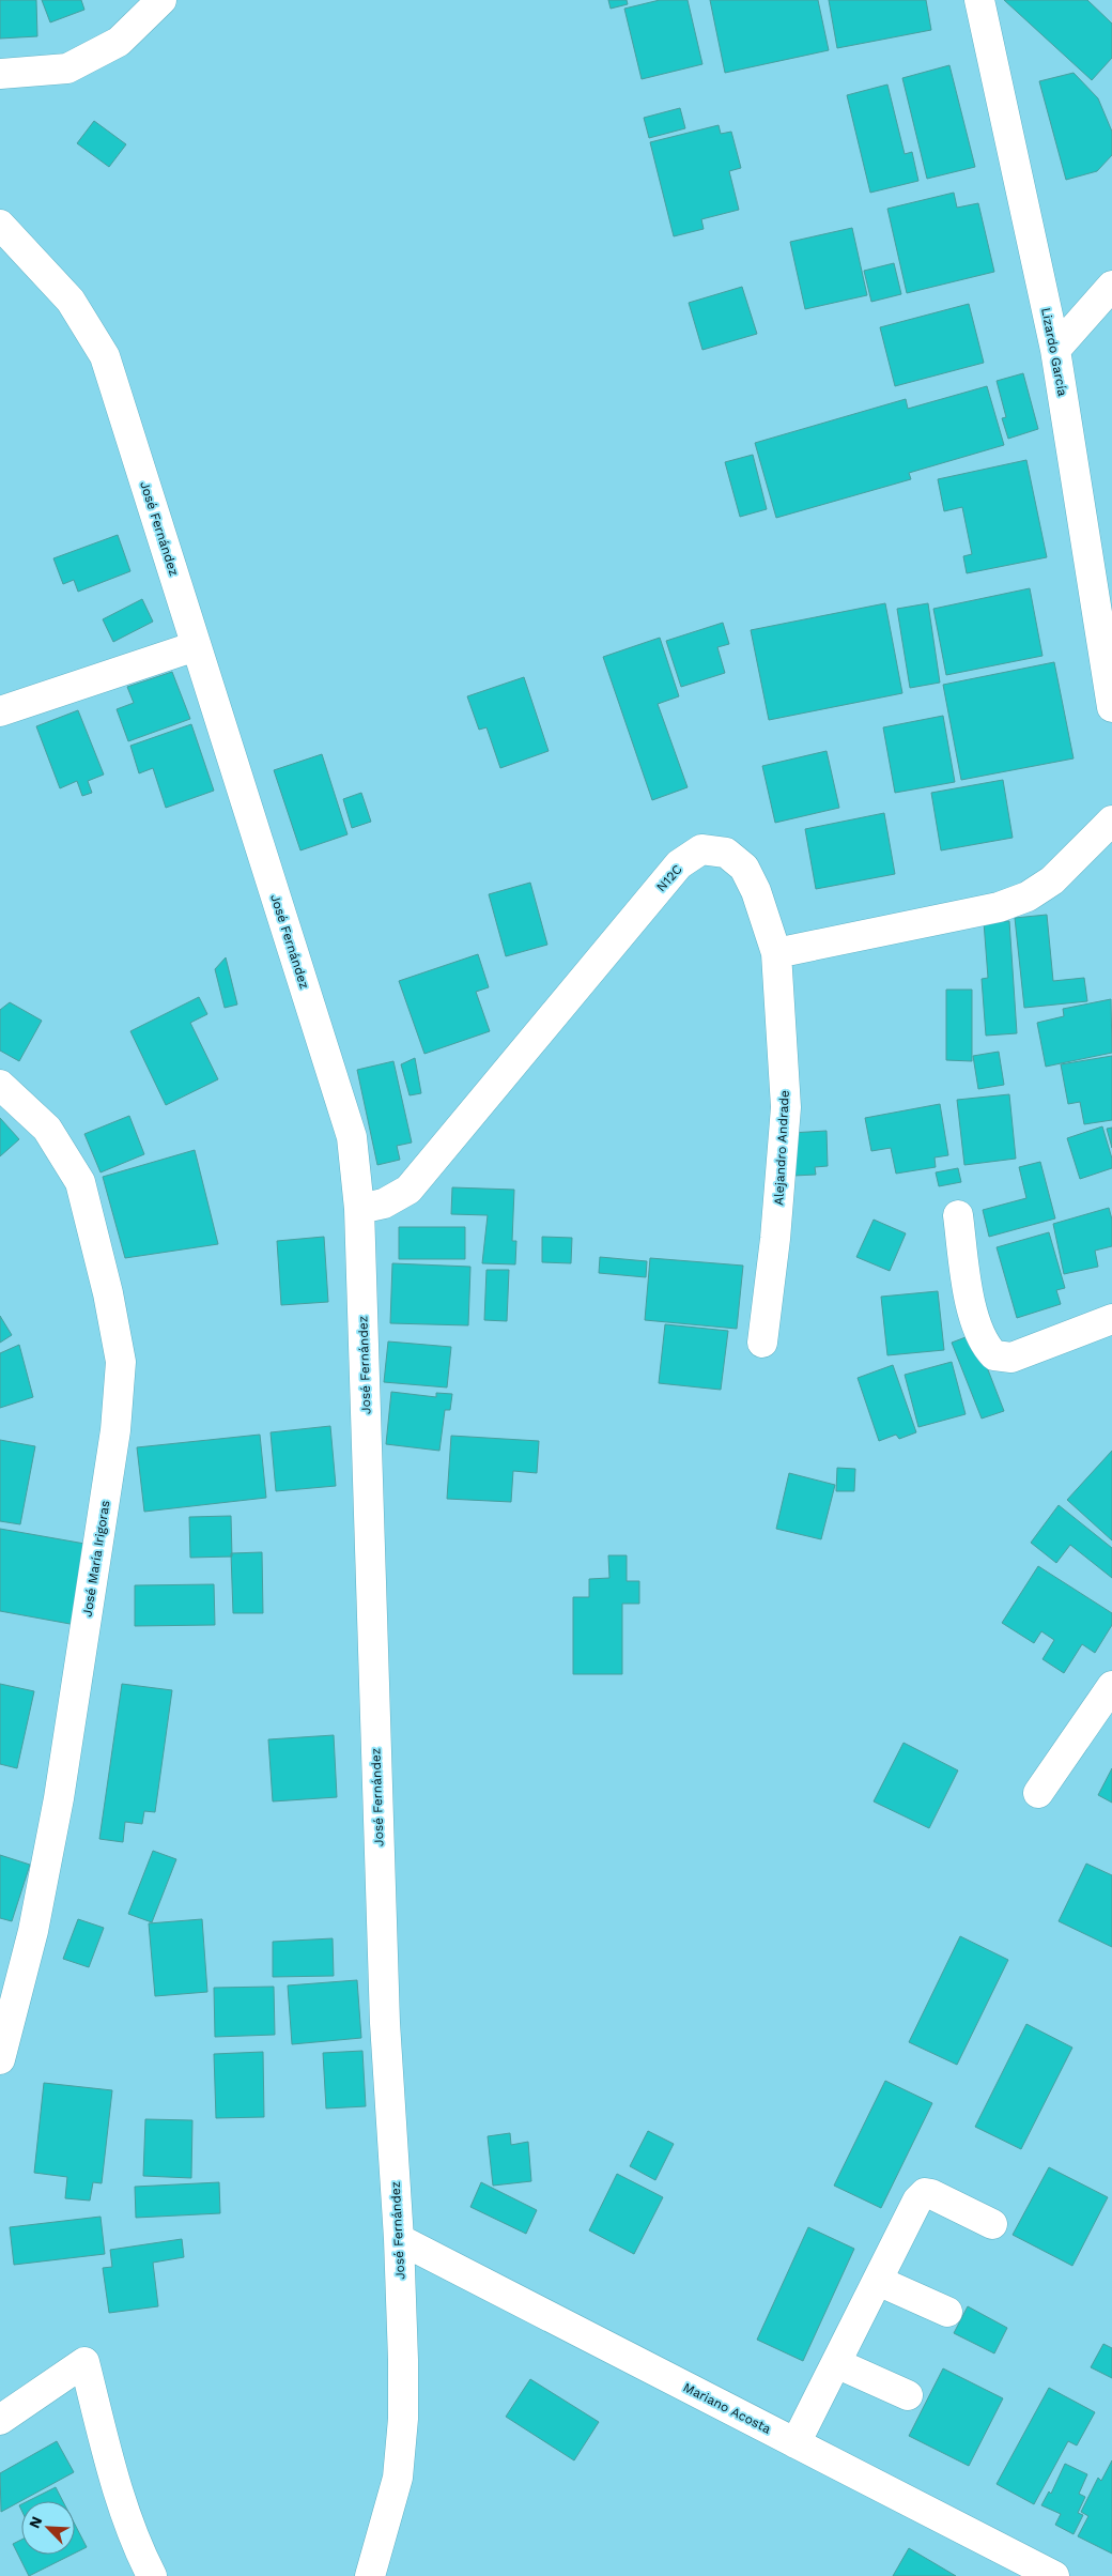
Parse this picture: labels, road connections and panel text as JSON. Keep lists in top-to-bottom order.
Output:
{
  "streets": {
    "street": [
      "Lizardo García",
      "José Fernández",
      "N12C",
      "Alejandro Andrade",
      "José María Irigoras",
      "Mariano Acosta"
    ]
  },
  "crossings": [
    ["José Fernández", "N12C"],
    ["José Fernández", "Mariano Acosta"],
    ["N12C", "Alejandro Andrade"]
  ],
  "north": "top left"
}
